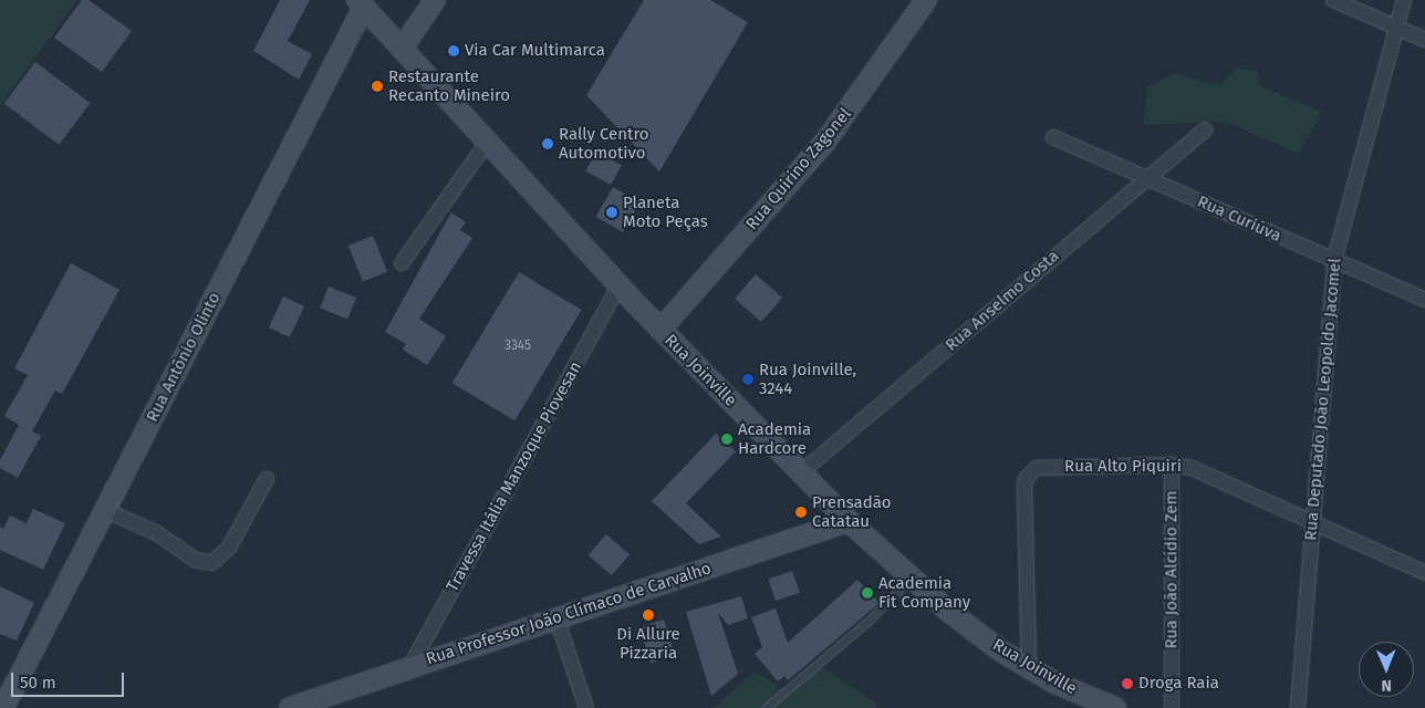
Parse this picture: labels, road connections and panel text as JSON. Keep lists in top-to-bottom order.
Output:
{
  "streets": {
    "main road": [
      "Rua Quirino Zagonel",
      "Rua Antônio Olinto",
      "Rua Joinville",
      "Rua Professor João Clímaco de Carvalho"
    ],
    "street": [
      "Rua Curiúva",
      "Rua Anselmo Costa",
      "Rua Deputado João Leopoldo Jacomel",
      "Rua Alto Piquiri",
      "Travessa Itália Manzoque Piovesan",
      "Rua João Alcídio Zem"
    ]
  },
  "crossings": [
    ["Rua Quirino Zagonel", "Rua Joinville"],
    ["Rua Curiúva", "Rua Anselmo Costa"],
    ["Rua Curiúva", "Rua Deputado João Leopoldo Jacomel"],
    ["Rua Anselmo Costa", "Rua Joinville"],
    ["Rua Antônio Olinto", "Rua Joinville"],
    ["Rua Joinville", "Rua Alto Piquiri"],
    ["Rua Joinville", "Travessa Itália Manzoque Piovesan"],
    ["Rua Joinville", "Rua Professor João Clímaco de Carvalho"],
    ["Rua Deputado João Leopoldo Jacomel", "Rua Alto Piquiri"],
    ["Rua Alto Piquiri", "Rua João Alcídio Zem"],
    ["Travessa Itália Manzoque Piovesan", "Rua Professor João Clímaco de Carvalho"]
  ],
  "places": [
    "Via Car Multimarca",
    "Restaurante Recanto Mineiro",
    "Rally Centro Automotivo",
    "Planeta Moto Peças",
    "Rua Joinville, 3244",
    "Academia Hardcore",
    "Prensadão Catatau",
    "Academia Fit Company",
    "Di Allure Pizzaria",
    "Droga Raia"
  ],
  "house_numbers": ["3345"],
  "scale_bar": "50 m",
  "north": "bottom"
}
